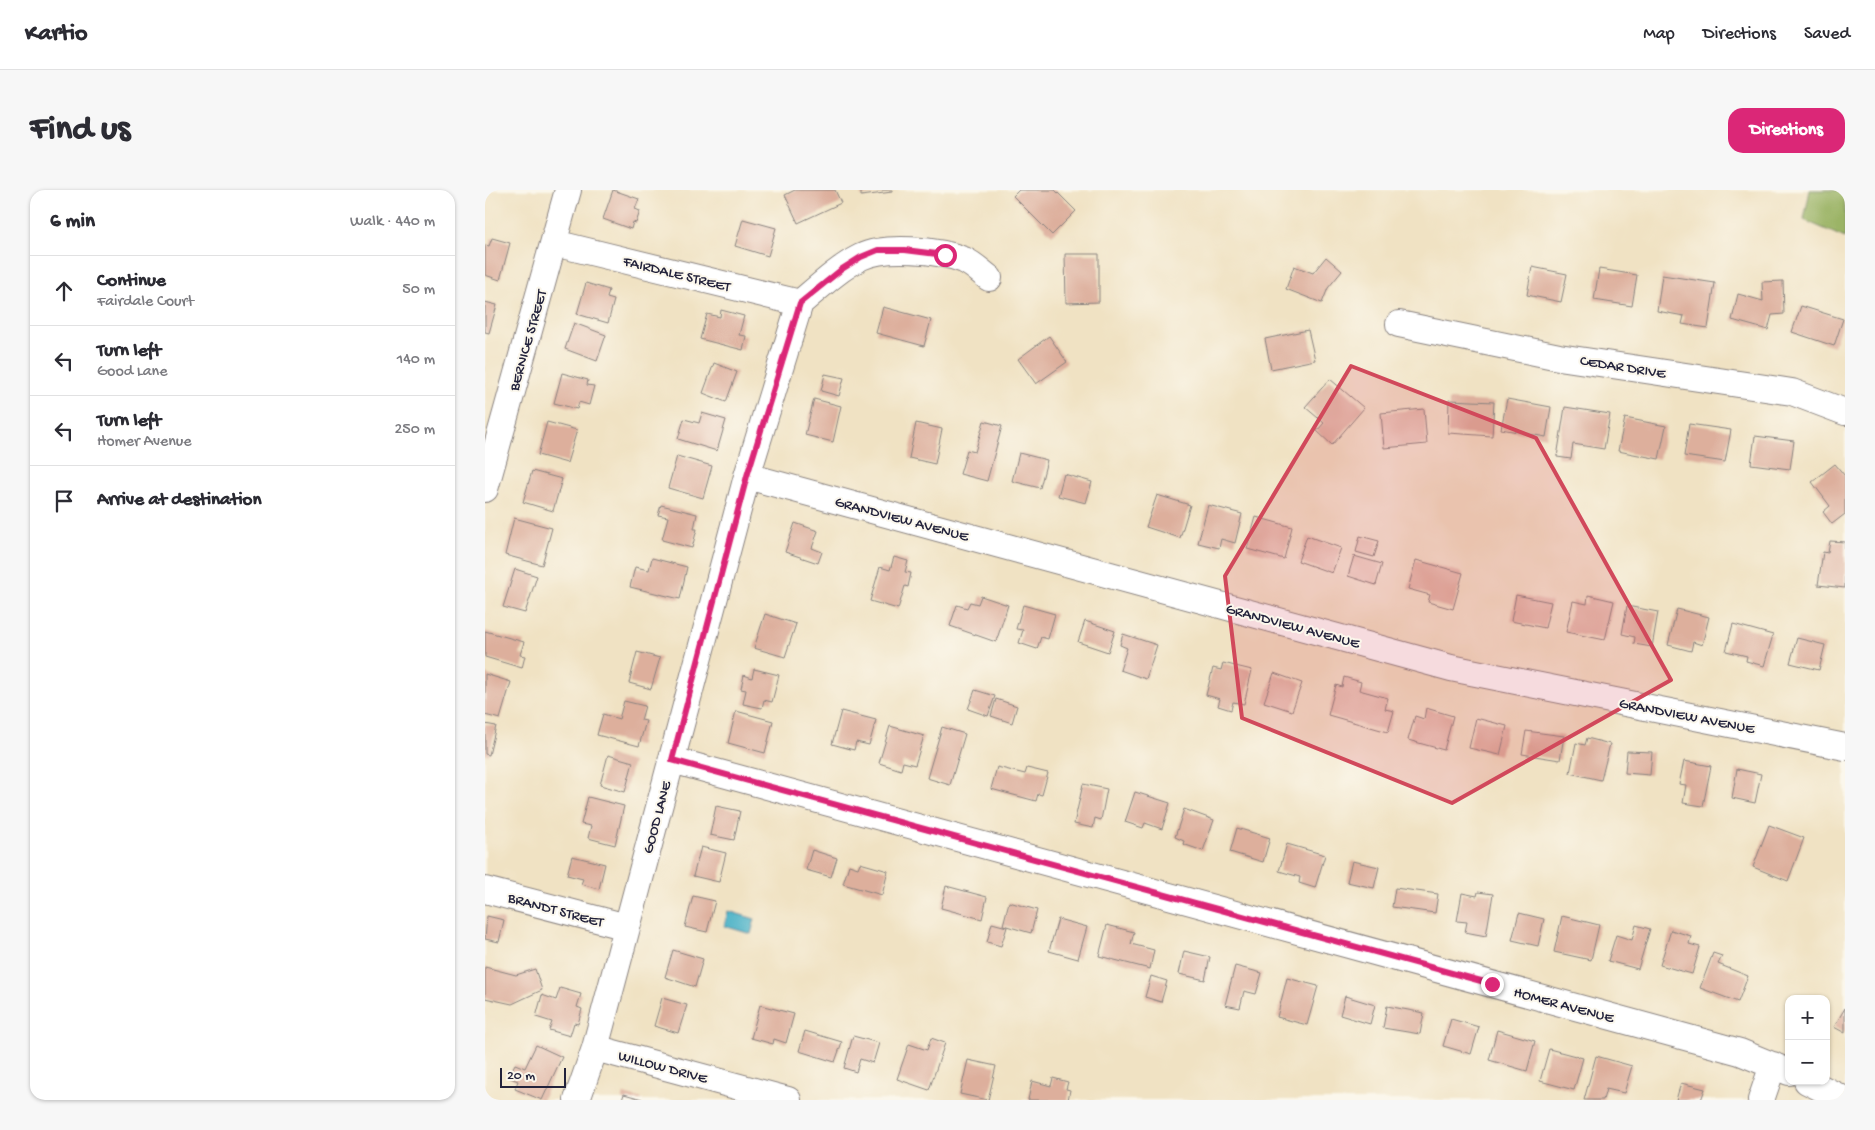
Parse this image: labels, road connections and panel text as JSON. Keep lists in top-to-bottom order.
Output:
{
  "streets": {
    "street": [
      "FAIRDALE STREET",
      "BERNICE STREET",
      "CEDAR DRIVE",
      "GRANDVIEW AVENUE",
      "GOOD LANE",
      "BRANDT STREET",
      "HOMER AVENUE",
      "WILLOW DRIVE"
    ]
  },
  "crossings": [
    ["FAIRDALE STREET", "BERNICE STREET"],
    ["FAIRDALE STREET", "GOOD LANE"],
    ["GRANDVIEW AVENUE", "GOOD LANE"],
    ["GOOD LANE", "BRANDT STREET"],
    ["GOOD LANE", "HOMER AVENUE"],
    ["GOOD LANE", "WILLOW DRIVE"]
  ],
  "scale_bar": "20 m",
  "page": {
    "header": "Kartio",
    "nav": ["Map", "Directions", "Saved"],
    "buttons": "Directions",
    "title": "Find us",
    "heading": ["6 min", "Walk · 440 m"],
    "list": [
      ["Continue", "Fairdale Court", "50 m"],
      ["Turn left", "Good Lane", "140 m"],
      ["Turn left", "Homer Avenue", "250 m"],
      "Arrive at destination"
    ],
    "map_buttons": ["+", "−"],
    "scale": "20 m"
  }
}
